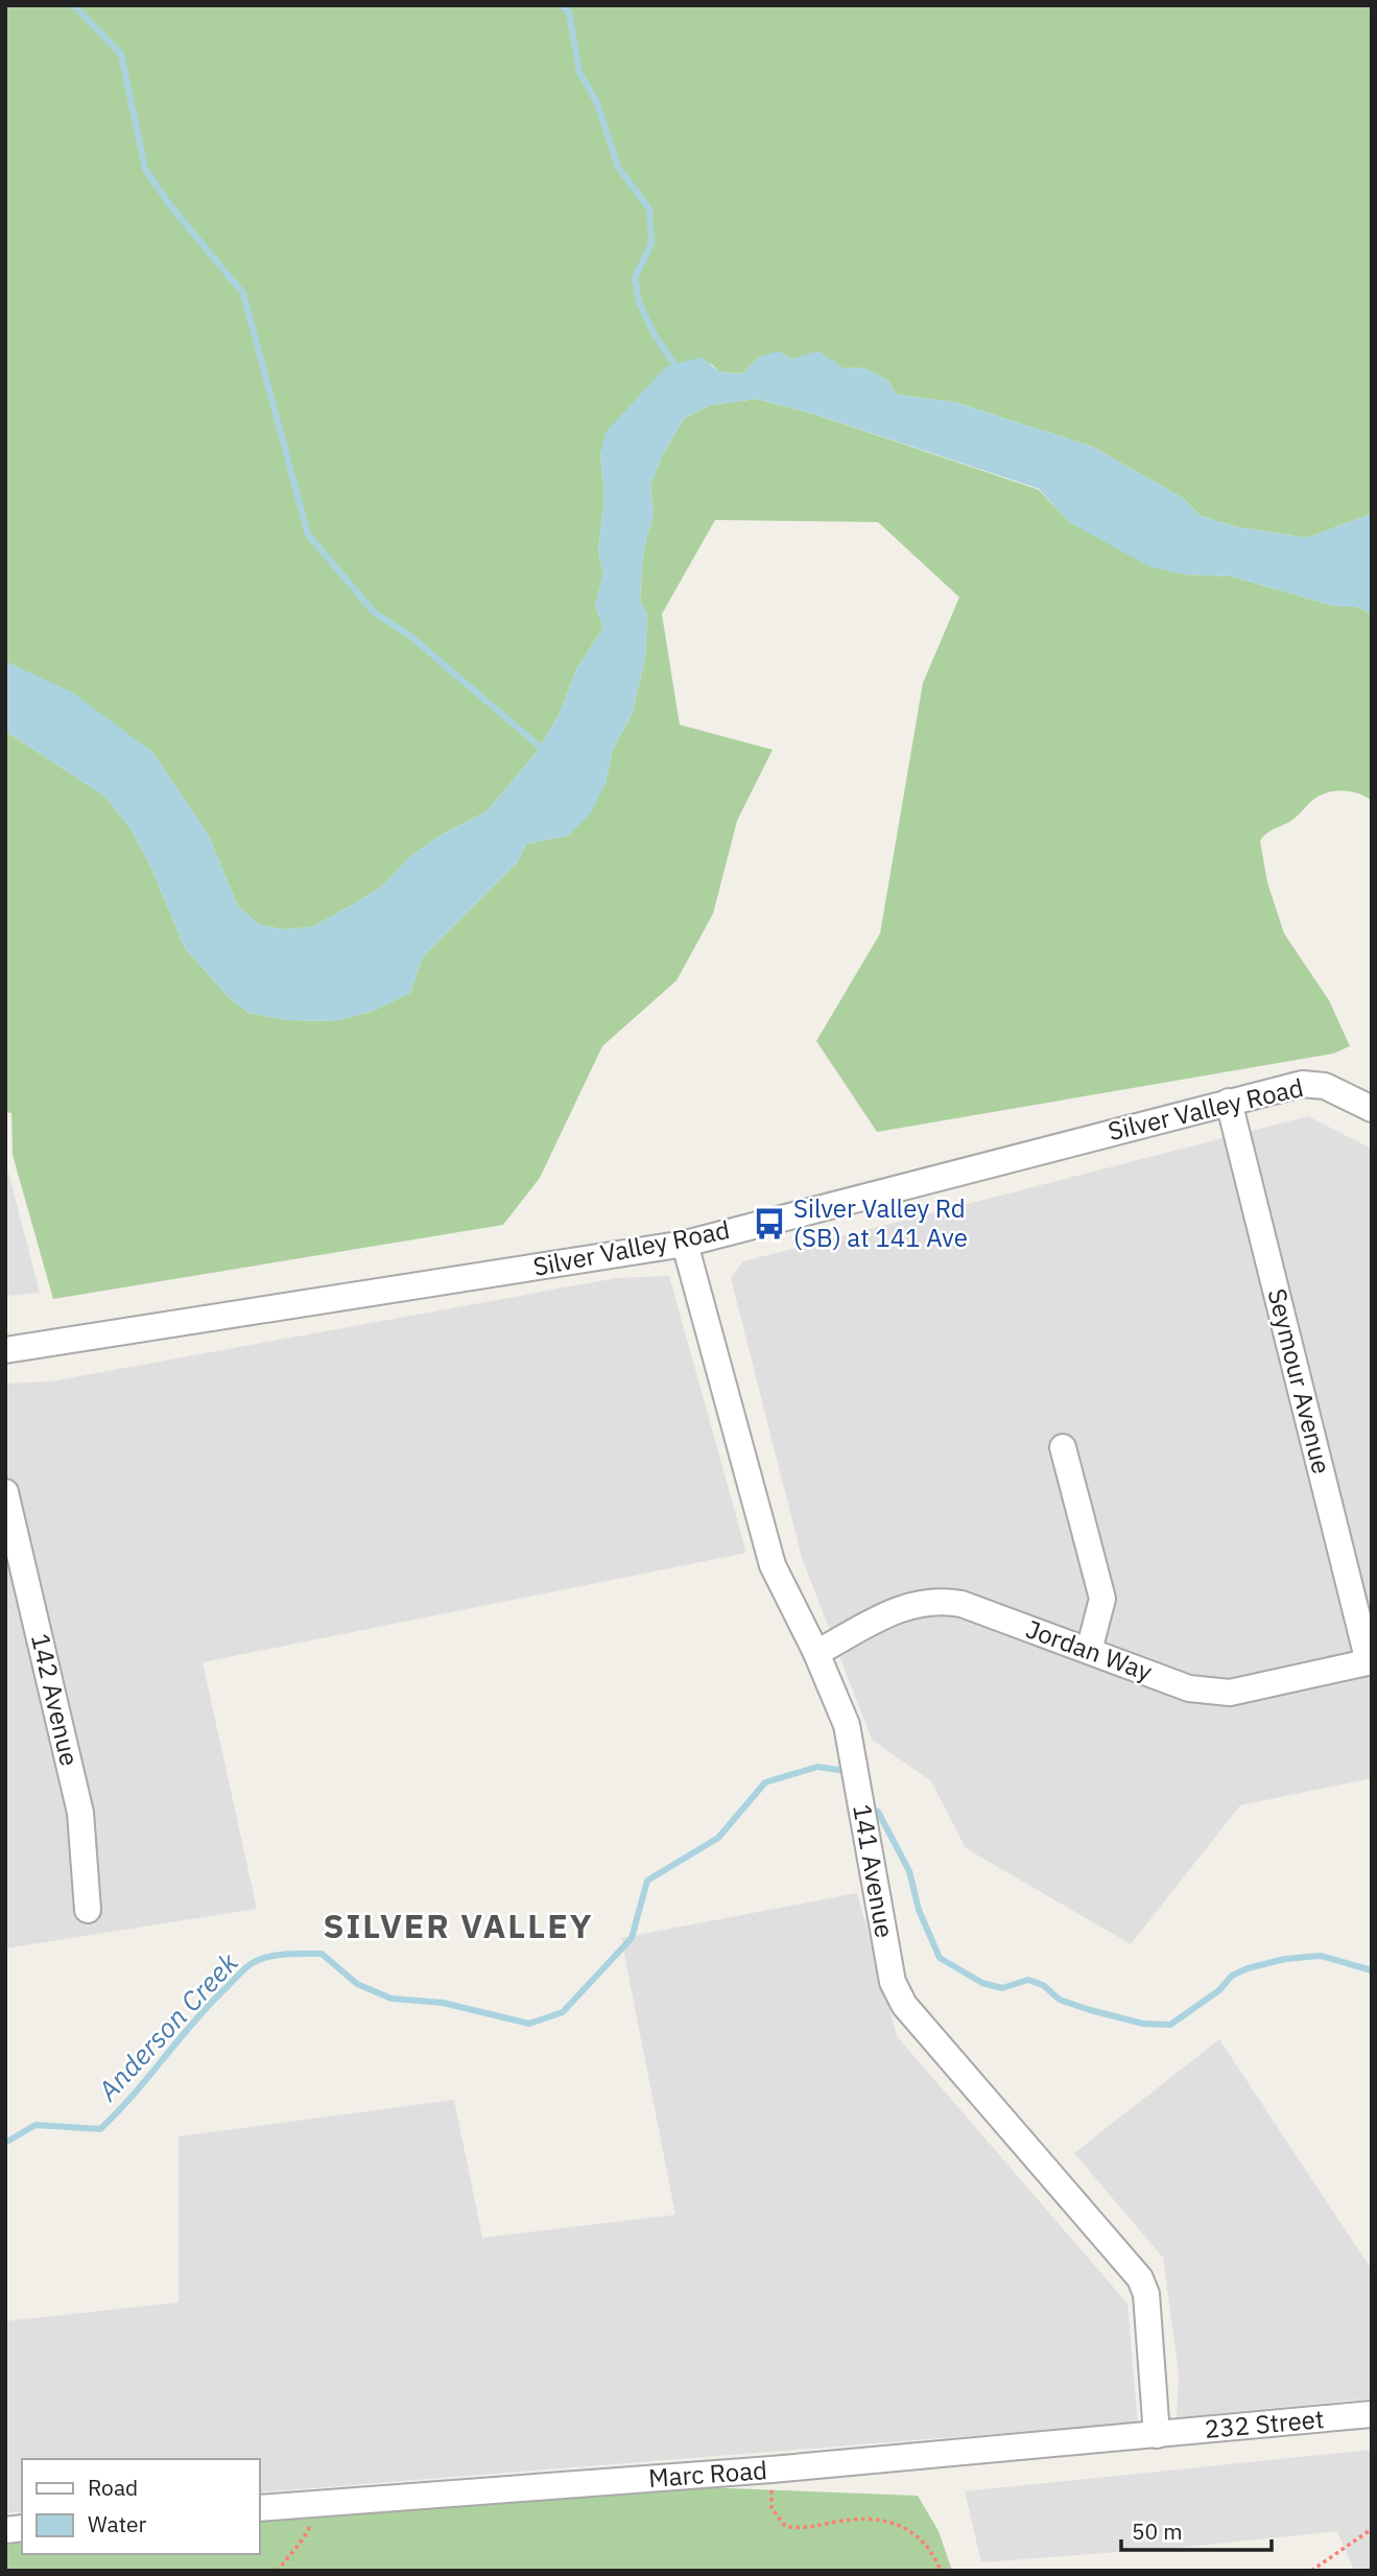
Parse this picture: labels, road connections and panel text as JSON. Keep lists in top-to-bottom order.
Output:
{
  "streets": {
    "street": [
      "Silver Valley Road",
      "Seymour Avenue",
      "Jordan Way",
      "142 Avenue",
      "141 Avenue",
      "232 Street",
      "Marc Road"
    ]
  },
  "crossings": [
    ["Silver Valley Road", "Seymour Avenue"],
    ["Silver Valley Road", "141 Avenue"],
    ["Seymour Avenue", "Jordan Way"],
    ["Jordan Way", "141 Avenue"],
    ["141 Avenue", "232 Street"],
    ["141 Avenue", "Marc Road"],
    ["232 Street", "Marc Road"]
  ],
  "districts": ["SILVER VALLEY"],
  "water": ["Anderson Creek"],
  "places": {
    "bus stop": ["Silver Valley Rd (SB) at 141 Ave"]
  },
  "legend": ["Road", "Water"],
  "scale_bar": "50 m"
}
